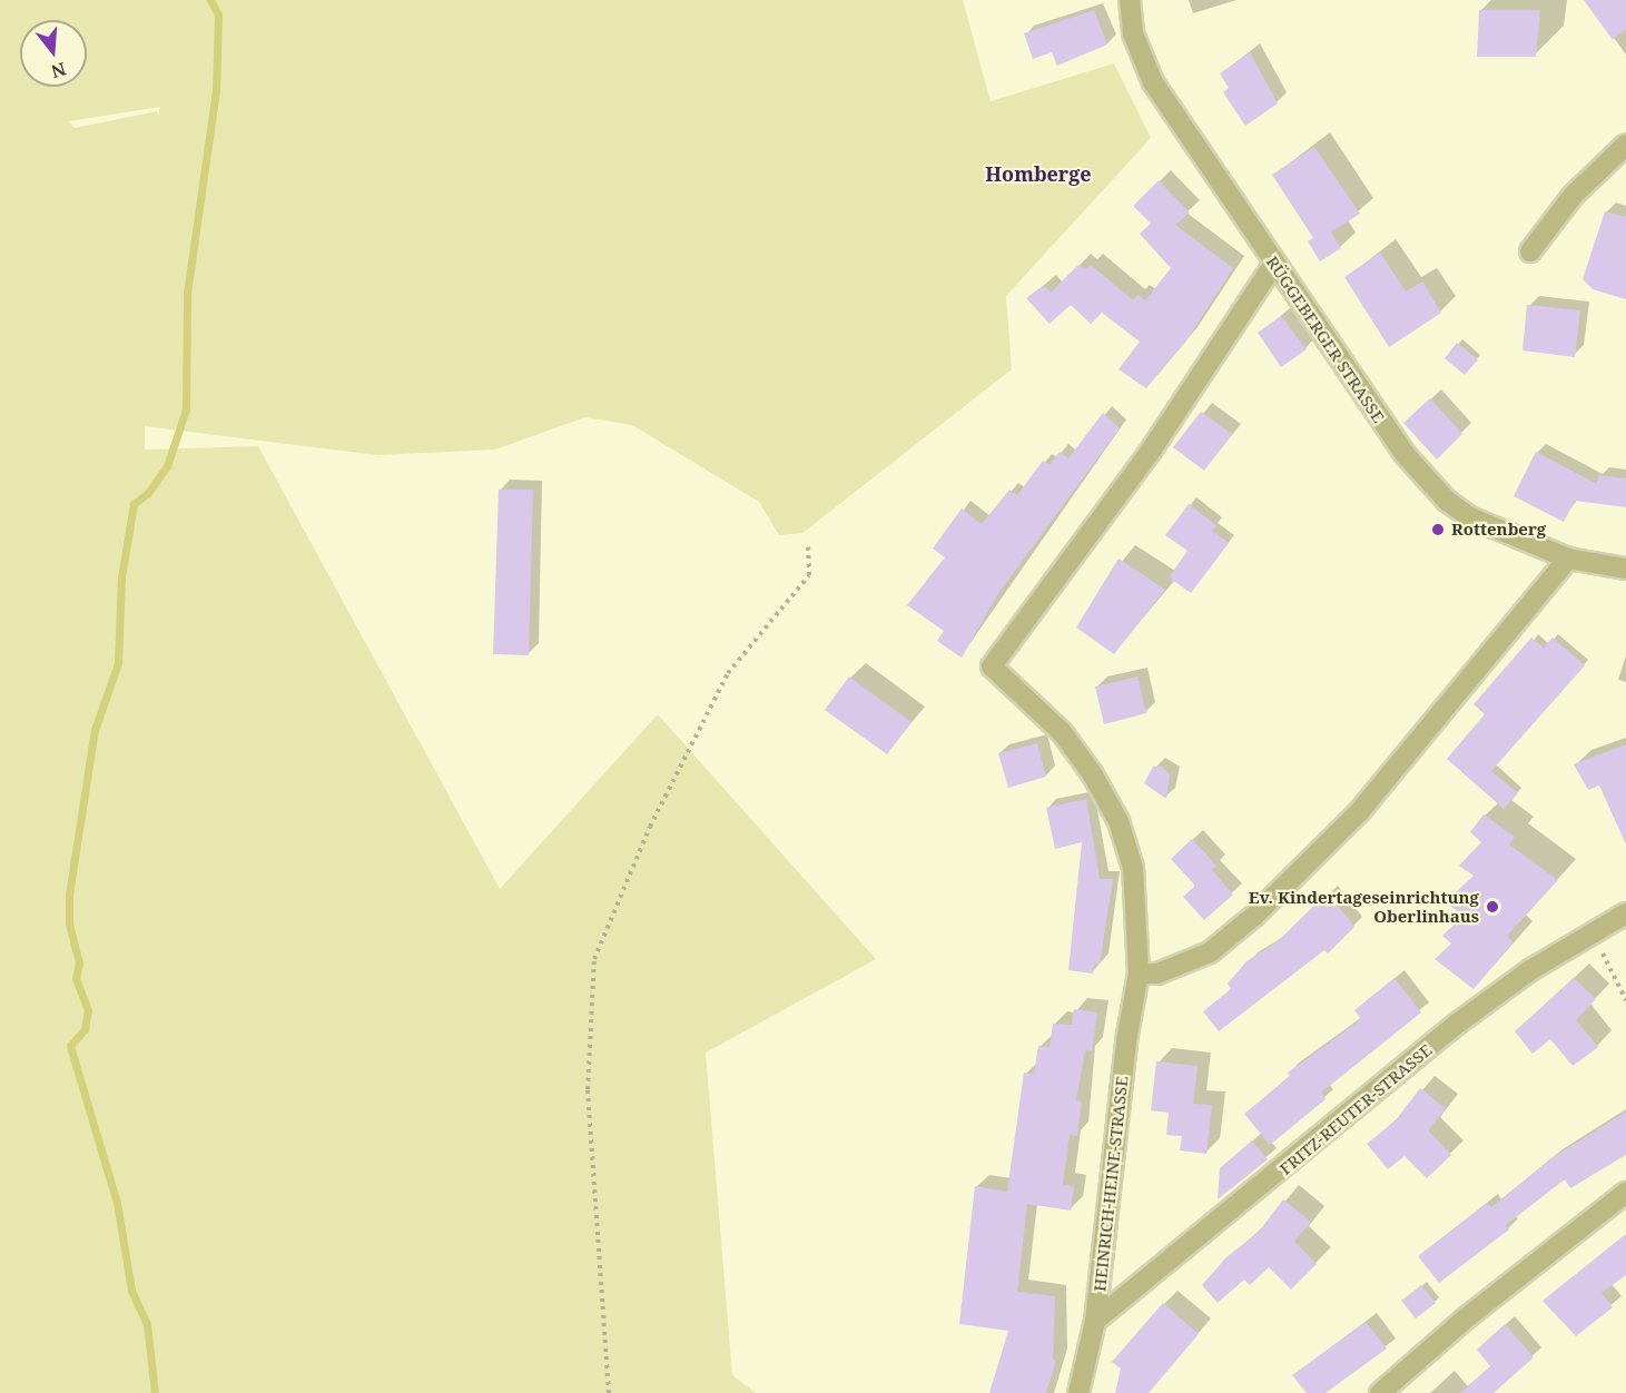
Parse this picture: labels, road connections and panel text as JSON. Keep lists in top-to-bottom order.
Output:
{
  "streets": {
    "street": ["RÜGGEBERGER STRASSE", "FRITZ-REUTER-STRASSE", "HEINRICH-HEINE-STRASSE"]
  },
  "crossings": [
    ["FRITZ-REUTER-STRASSE", "HEINRICH-HEINE-STRASSE"]
  ],
  "districts": ["Homberge"],
  "places": ["Rottenberg", "Ev. Kindertageseinrichtung Oberlinhaus"],
  "north": "bottom"
}
